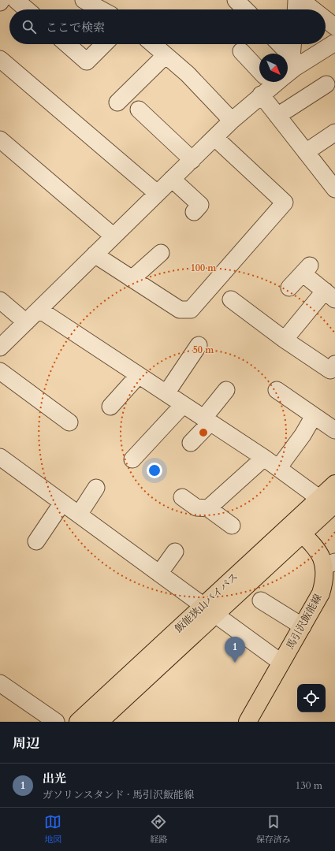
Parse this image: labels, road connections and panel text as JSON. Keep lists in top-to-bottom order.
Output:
{
  "streets": {
    "main road": ["飯能狭山バイパス", "馬引沢飯能線"]
  },
  "crossings": [
    ["飯能狭山バイパス", "馬引沢飯能線"]
  ],
  "north": "bottom right",
  "page": {
    "search": "ここで検索",
    "pins": "1",
    "heading": "周辺",
    "list": [
      {
        "mark": "1",
        "name": "出光",
        "note": "ガソリンスタンド · 馬引沢飯能線",
        "value": "130 m"
      }
    ],
    "nav": ["地図", "経路", "保存済み"]
  },
  "rings": ["100 m", "50 m"]
}
